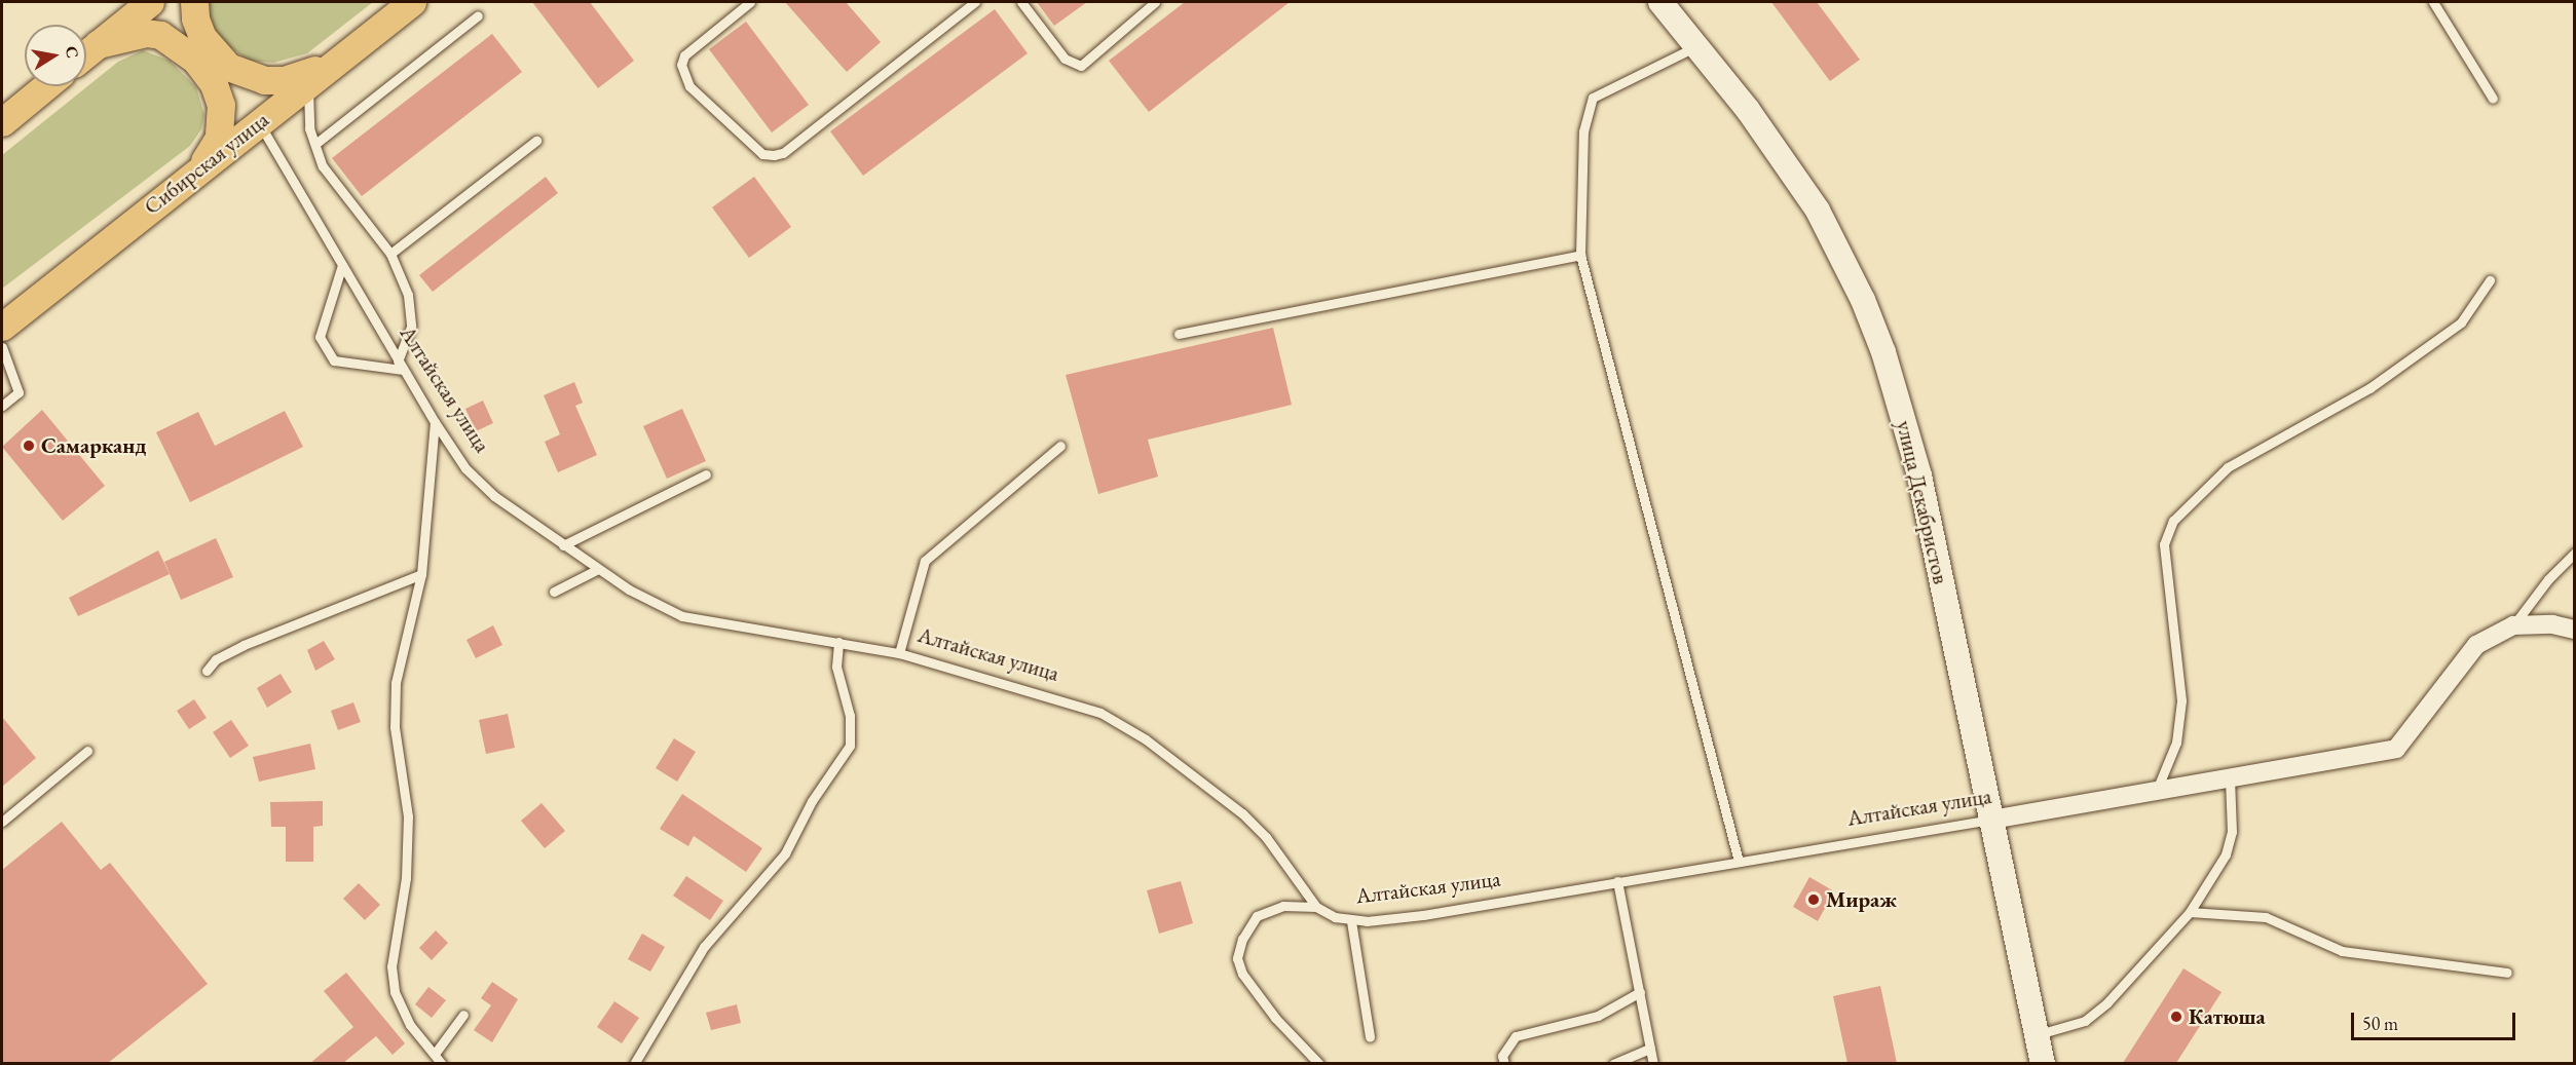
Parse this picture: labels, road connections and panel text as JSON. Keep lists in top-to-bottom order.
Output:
{
  "streets": {
    "main road": ["Сибирская улица", "улица Декабристов"],
    "street": ["Алтайская улица"]
  },
  "crossings": [
    ["Сибирская улица", "Алтайская улица"],
    ["Алтайская улица", "улица Декабристов"]
  ],
  "places": ["Самарканд", "Мираж", "Катюша"],
  "scale_bar": "50 m",
  "north": "right"
}
